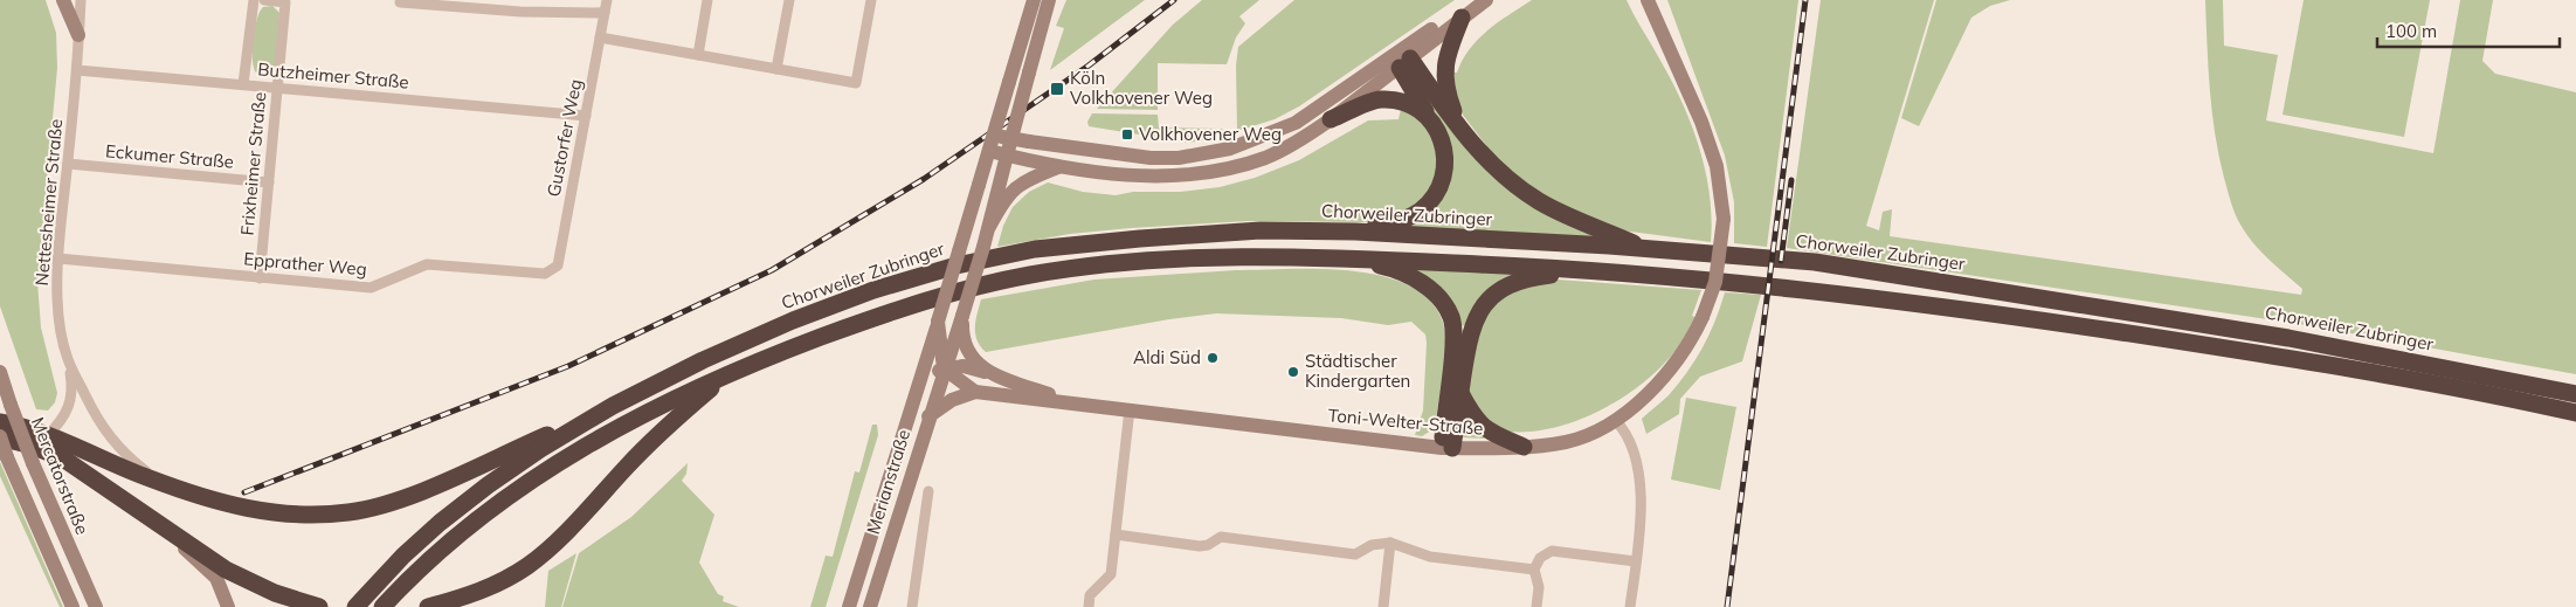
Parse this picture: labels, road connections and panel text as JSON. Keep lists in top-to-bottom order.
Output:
{
  "streets": {
    "highway": ["Chorweiler Zubringer"],
    "street": [
      "Butzheimer Straße",
      "Gustorfer Weg",
      "Eckumer Straße",
      "Frixheimer Straße",
      "Nettesheimer Straße",
      "Epprather Weg",
      "Toni-Welter-Straße",
      "Mercatorstraße",
      "Merianstraße"
    ]
  },
  "crossings": [
    ["Butzheimer Straße", "Gustorfer Weg"],
    ["Butzheimer Straße", "Frixheimer Straße"],
    ["Butzheimer Straße", "Nettesheimer Straße"],
    ["Gustorfer Weg", "Epprather Weg"],
    ["Eckumer Straße", "Frixheimer Straße"],
    ["Eckumer Straße", "Nettesheimer Straße"],
    ["Frixheimer Straße", "Epprather Weg"],
    ["Nettesheimer Straße", "Epprather Weg"],
    ["Toni-Welter-Straße", "Merianstraße"]
  ],
  "places": {
    "transit": ["Köln Volkhovener Weg", "Volkhovener Weg"],
    "other": ["Aldi Süd", "Städtischer Kindergarten"]
  },
  "scale_bar": "100 m"
}
